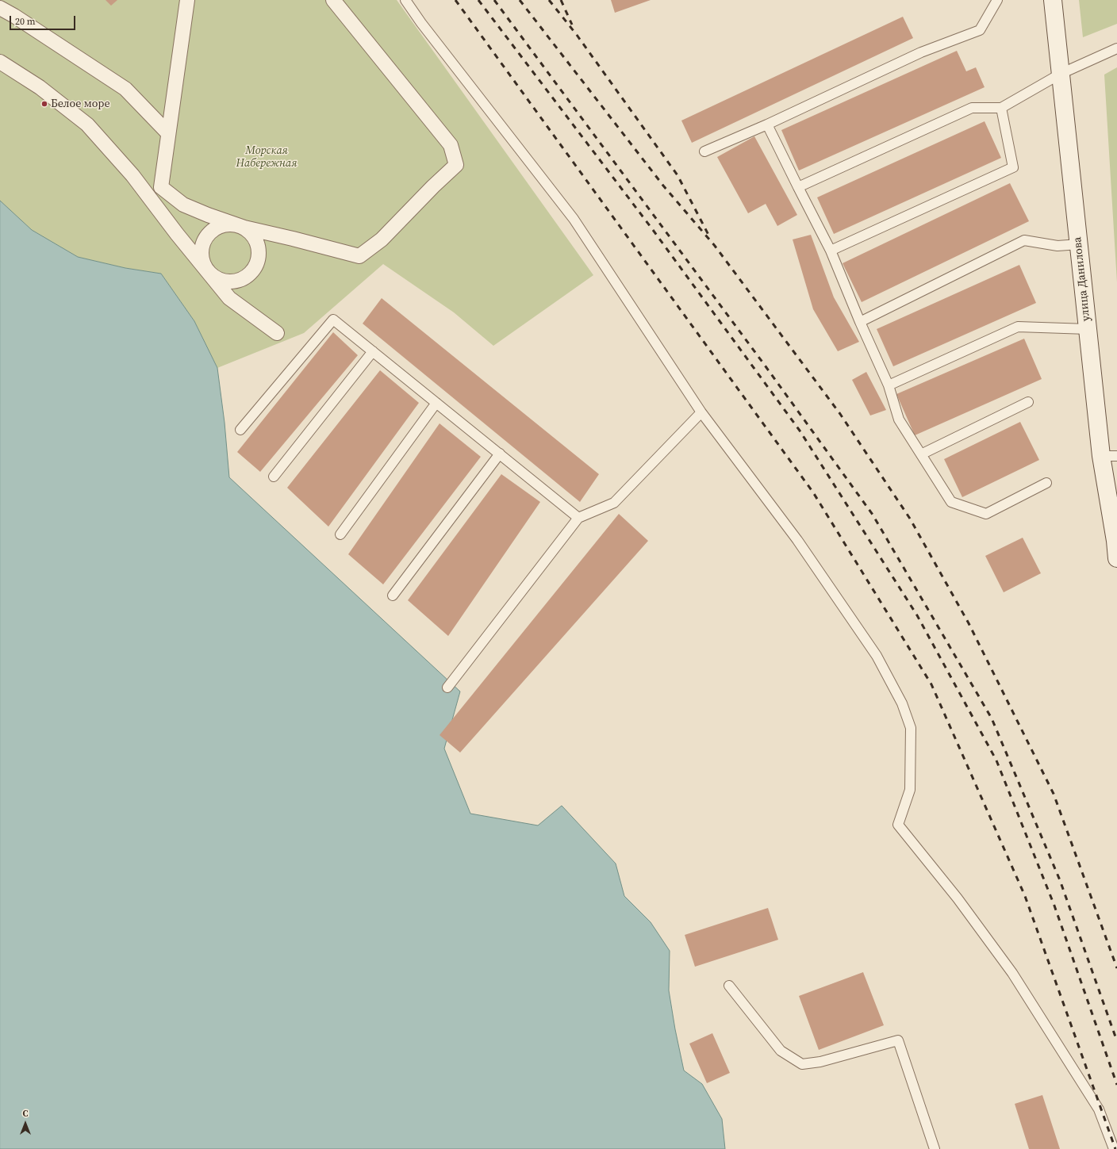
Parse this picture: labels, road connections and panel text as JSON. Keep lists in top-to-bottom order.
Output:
{
  "streets": {
    "main road": ["улица Данилова"]
  },
  "parks": ["Морская Набережная"],
  "places": ["Белое море"],
  "scale_bar": "20 m",
  "north": "top"
}
